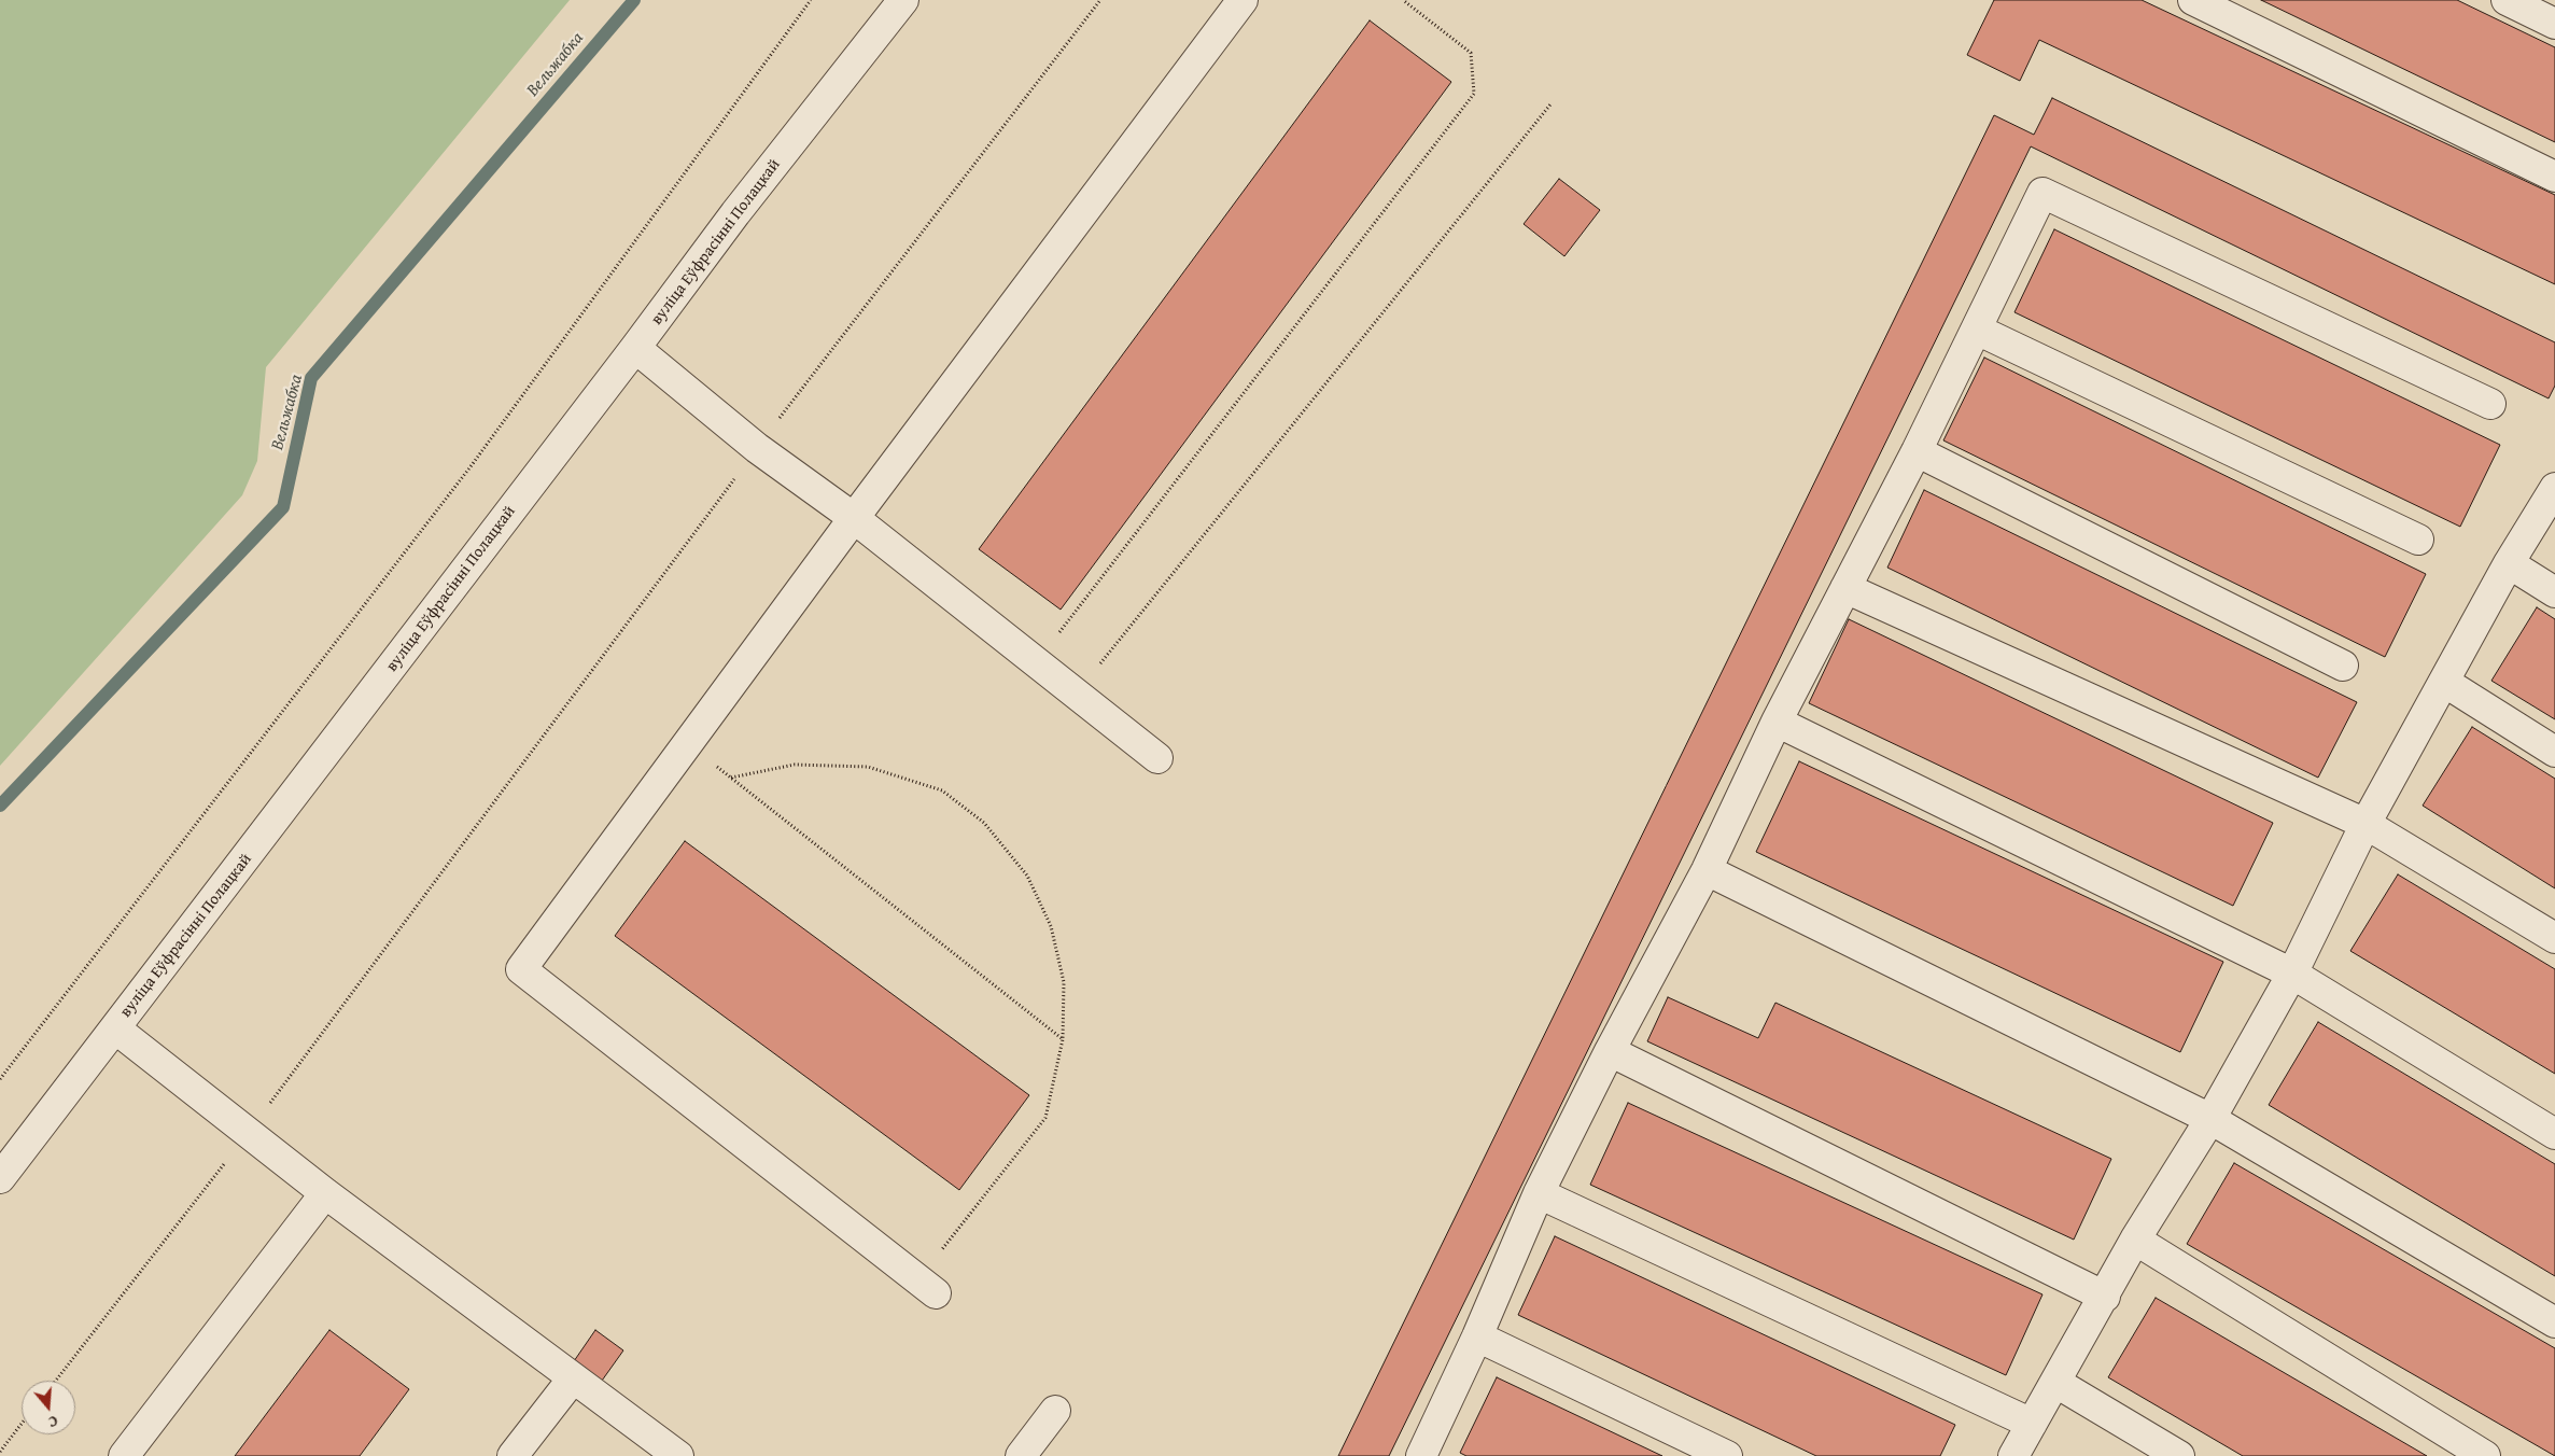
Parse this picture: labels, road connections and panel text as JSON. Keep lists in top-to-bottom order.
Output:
{
  "streets": {
    "street": ["вуліца Еўфрасінні Полацкай"]
  },
  "water": ["Вельжабка"],
  "north": "bottom"
}
